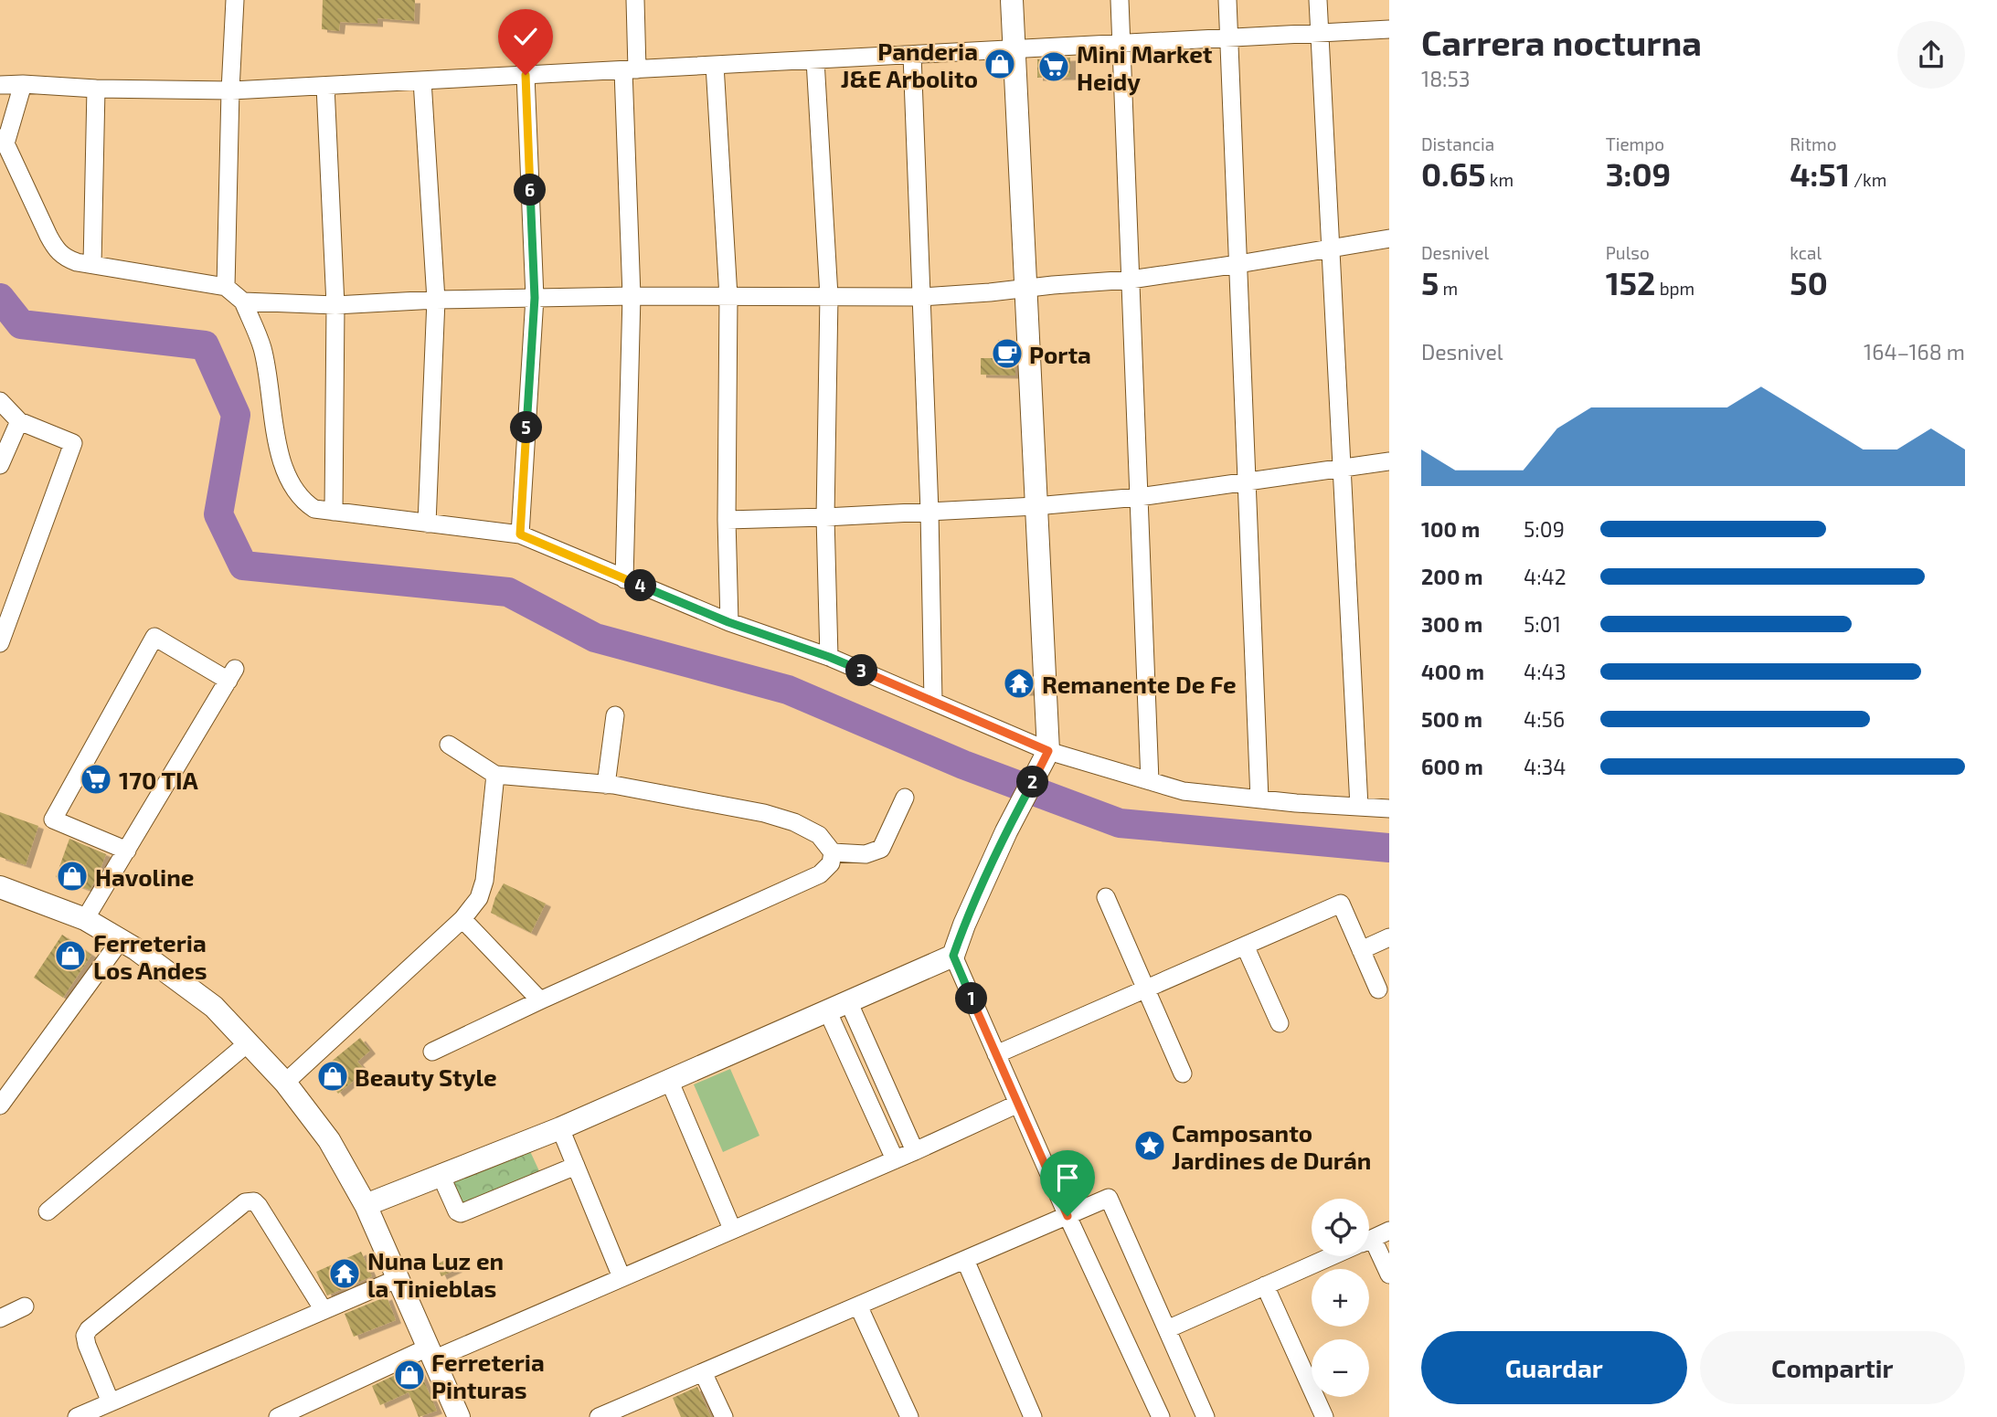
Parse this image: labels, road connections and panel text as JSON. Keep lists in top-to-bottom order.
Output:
{
  "places": {
    "shop": [
      "Panderia J&E Arbolito",
      "Havoline",
      "Ferreteria Los Andes",
      "Beauty Style",
      "Ferreteria Pinturas"
    ],
    "supermarket": ["Mini Market Heidy", "170 TIA"],
    "cafe": ["Porta"],
    "temple": ["Remanente De Fe", "Nuna Luz en la Tinieblas"],
    "place": ["Camposanto Jardines de Durán"]
  },
  "page": {
    "heading": ["Carrera nocturna", "18:53"],
    "stats": [
      ["Distancia", "0.65 km"],
      ["Tiempo", "3:09"],
      ["Ritmo", "4:51 /km"],
      ["Desnivel", "5 m"],
      ["Pulso", "152 bpm"],
      ["kcal", "50"]
    ],
    "pins": [
      "6",
      "5",
      "4",
      "3",
      "2",
      "1"
    ],
    "chart": ["Desnivel", "164–168 m"],
    "list": [
      {
        "name": "100 m",
        "note": "5:09"
      },
      {
        "name": "200 m",
        "note": "4:42"
      },
      {
        "name": "300 m",
        "note": "5:01"
      },
      {
        "name": "400 m",
        "note": "4:43"
      },
      {
        "name": "500 m",
        "note": "4:56"
      },
      {
        "name": "600 m",
        "note": "4:34"
      }
    ],
    "map_buttons": ["+", "−"],
    "buttons": ["Guardar", "Compartir"]
  }
}
